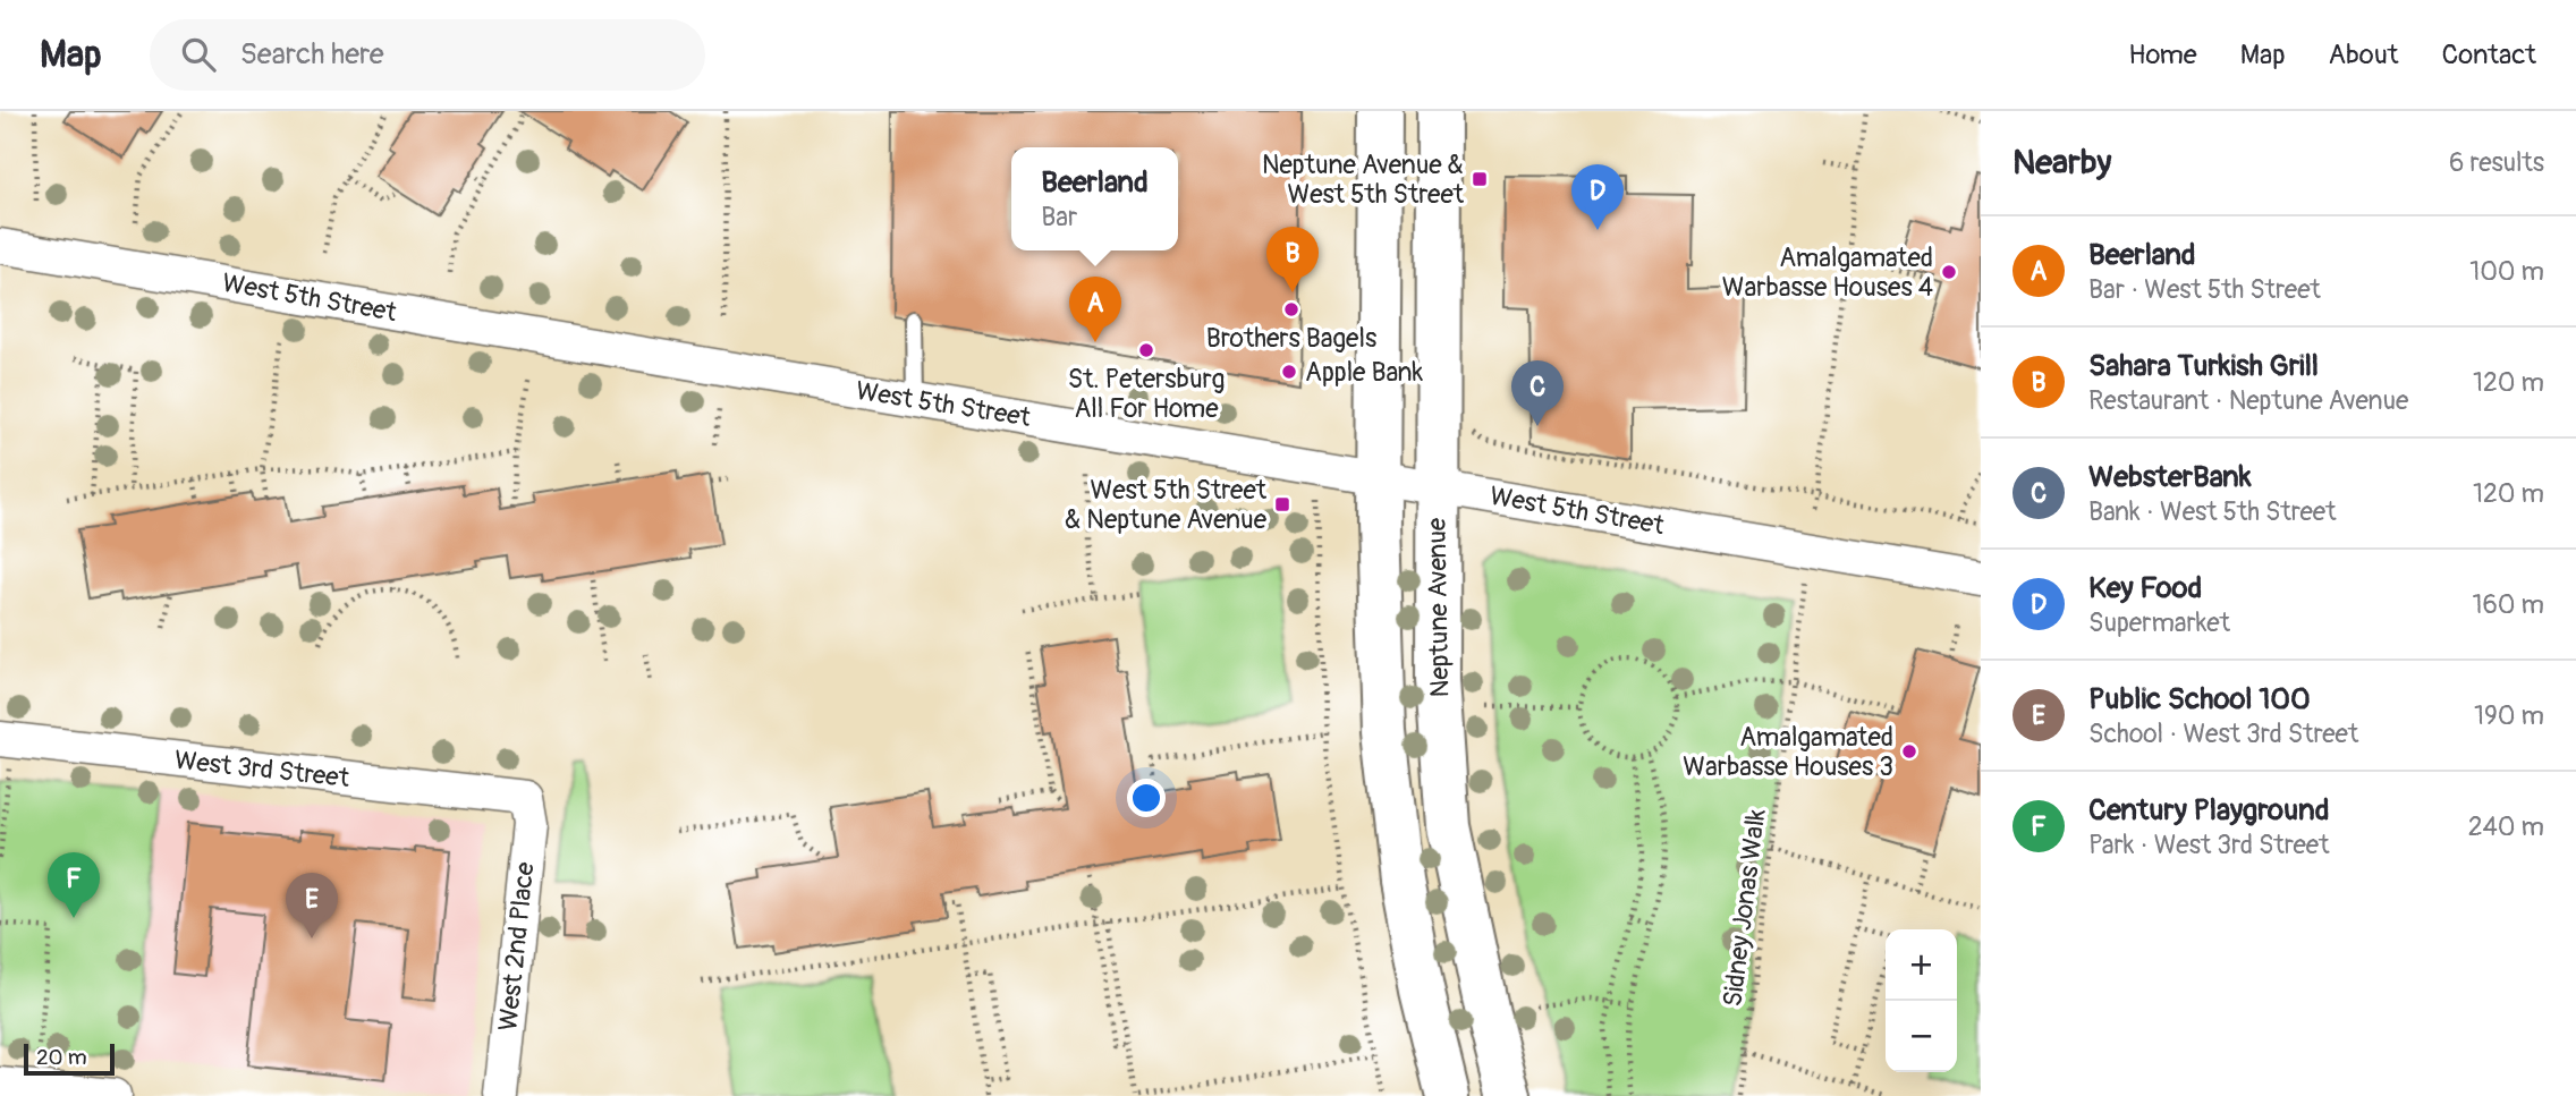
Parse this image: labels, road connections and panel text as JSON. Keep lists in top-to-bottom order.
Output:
{
  "streets": {
    "main road": ["Neptune Avenue"],
    "street": ["West 5th Street", "West 3rd Street", "West 2nd Place"],
    "path": ["Sidney Jonas Walk"]
  },
  "crossings": [
    ["West 5th Street", "Neptune Avenue"],
    ["West 3rd Street", "West 2nd Place"]
  ],
  "places": {
    "transit": ["Neptune Avenue & West 5th Street", "West 5th Street & Neptune Avenue"],
    "other": [
      "Amalgamated Warbasse Houses 4",
      "Brothers Bagels",
      "St. Petersburg All For Home",
      "Apple Bank",
      "Amalgamated Warbasse Houses 3"
    ]
  },
  "scale_bar": "20 m",
  "page": {
    "header": "Map",
    "search": "Search here",
    "nav": [
      "Home",
      "Map",
      "About",
      "Contact"
    ],
    "heading": ["Nearby", "6 results"],
    "popup": ["Beerland", "Bar"],
    "pins": [
      "D",
      "B",
      "A",
      "C",
      "F",
      "E"
    ],
    "list": [
      {
        "mark": "A",
        "name": "Beerland",
        "note": "Bar · West 5th Street",
        "value": "100 m"
      },
      {
        "mark": "B",
        "name": "Sahara Turkish Grill",
        "note": "Restaurant · Neptune Avenue",
        "value": "120 m"
      },
      {
        "mark": "C",
        "name": "WebsterBank",
        "note": "Bank · West 5th Street",
        "value": "120 m"
      },
      {
        "mark": "D",
        "name": "Key Food",
        "note": "Supermarket",
        "value": "160 m"
      },
      {
        "mark": "E",
        "name": "Public School 100",
        "note": "School · West 3rd Street",
        "value": "190 m"
      },
      {
        "mark": "F",
        "name": "Century Playground",
        "note": "Park · West 3rd Street",
        "value": "240 m"
      }
    ],
    "map_buttons": ["+", "−"],
    "scale": "20 m"
  }
}
